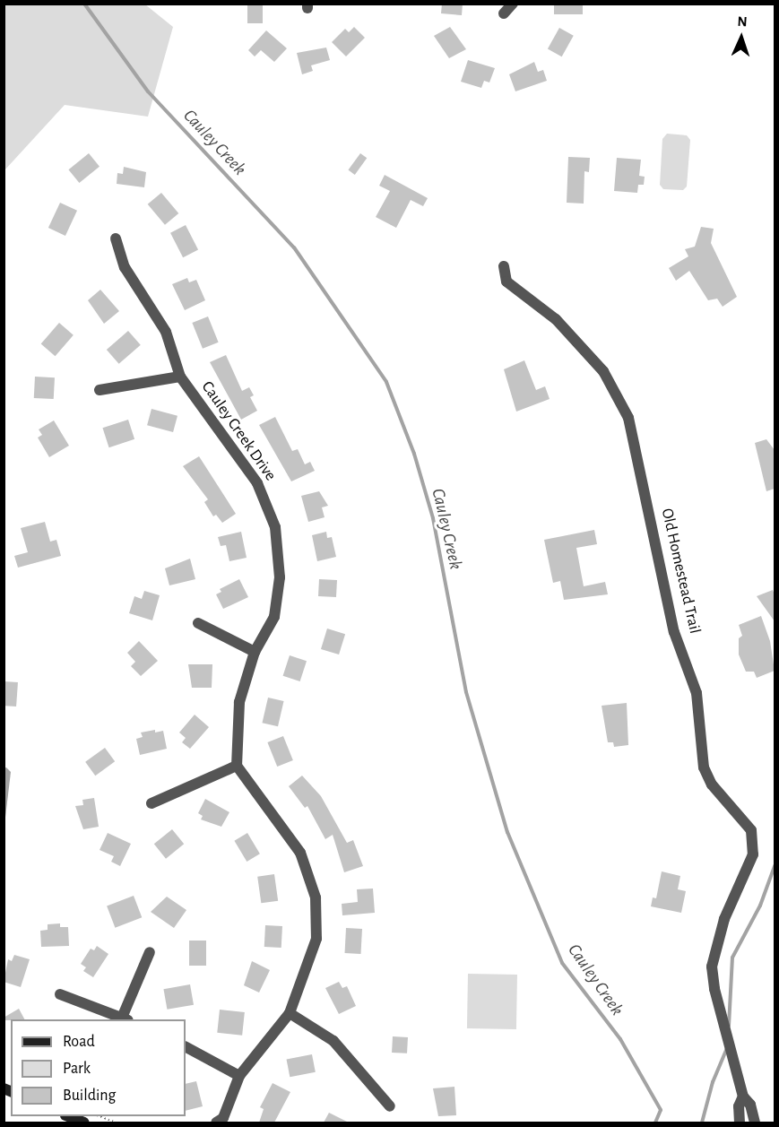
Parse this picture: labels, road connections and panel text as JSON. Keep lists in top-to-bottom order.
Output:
{
  "streets": {
    "street": ["Cauley Creek Drive", "Old Homestead Trail"]
  },
  "water": ["Cauley Creek"],
  "legend": ["Road", "Park", "Building"],
  "north": "top"
}
